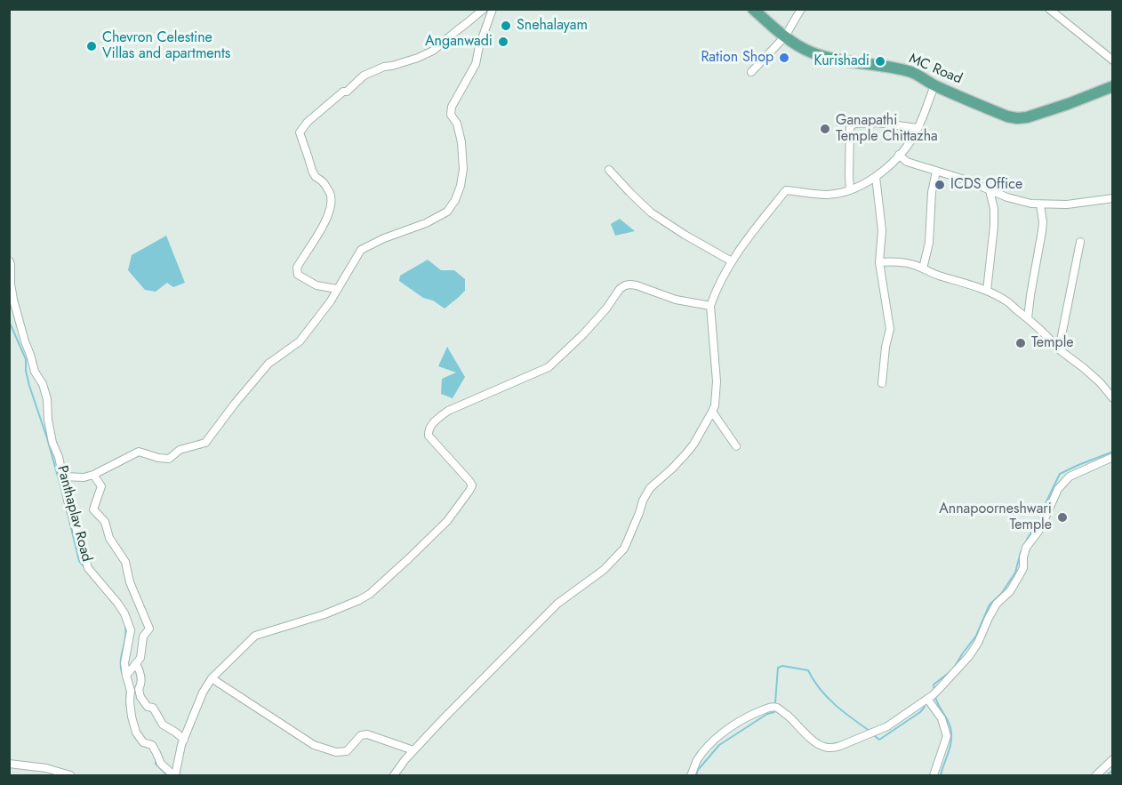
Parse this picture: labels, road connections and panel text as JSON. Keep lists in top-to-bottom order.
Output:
{
  "streets": {
    "main road": ["MC Road"],
    "street": ["Panthaplav Road"]
  },
  "places": [
    "Snehalayam",
    "Anganwadi",
    "Chevron Celestine Villas and apartments",
    "Ration Shop",
    "Kurishadi",
    "Ganapathi Temple Chittazha",
    "ICDS Office",
    "Temple",
    "Annapoorneshwari Temple"
  ]
}
